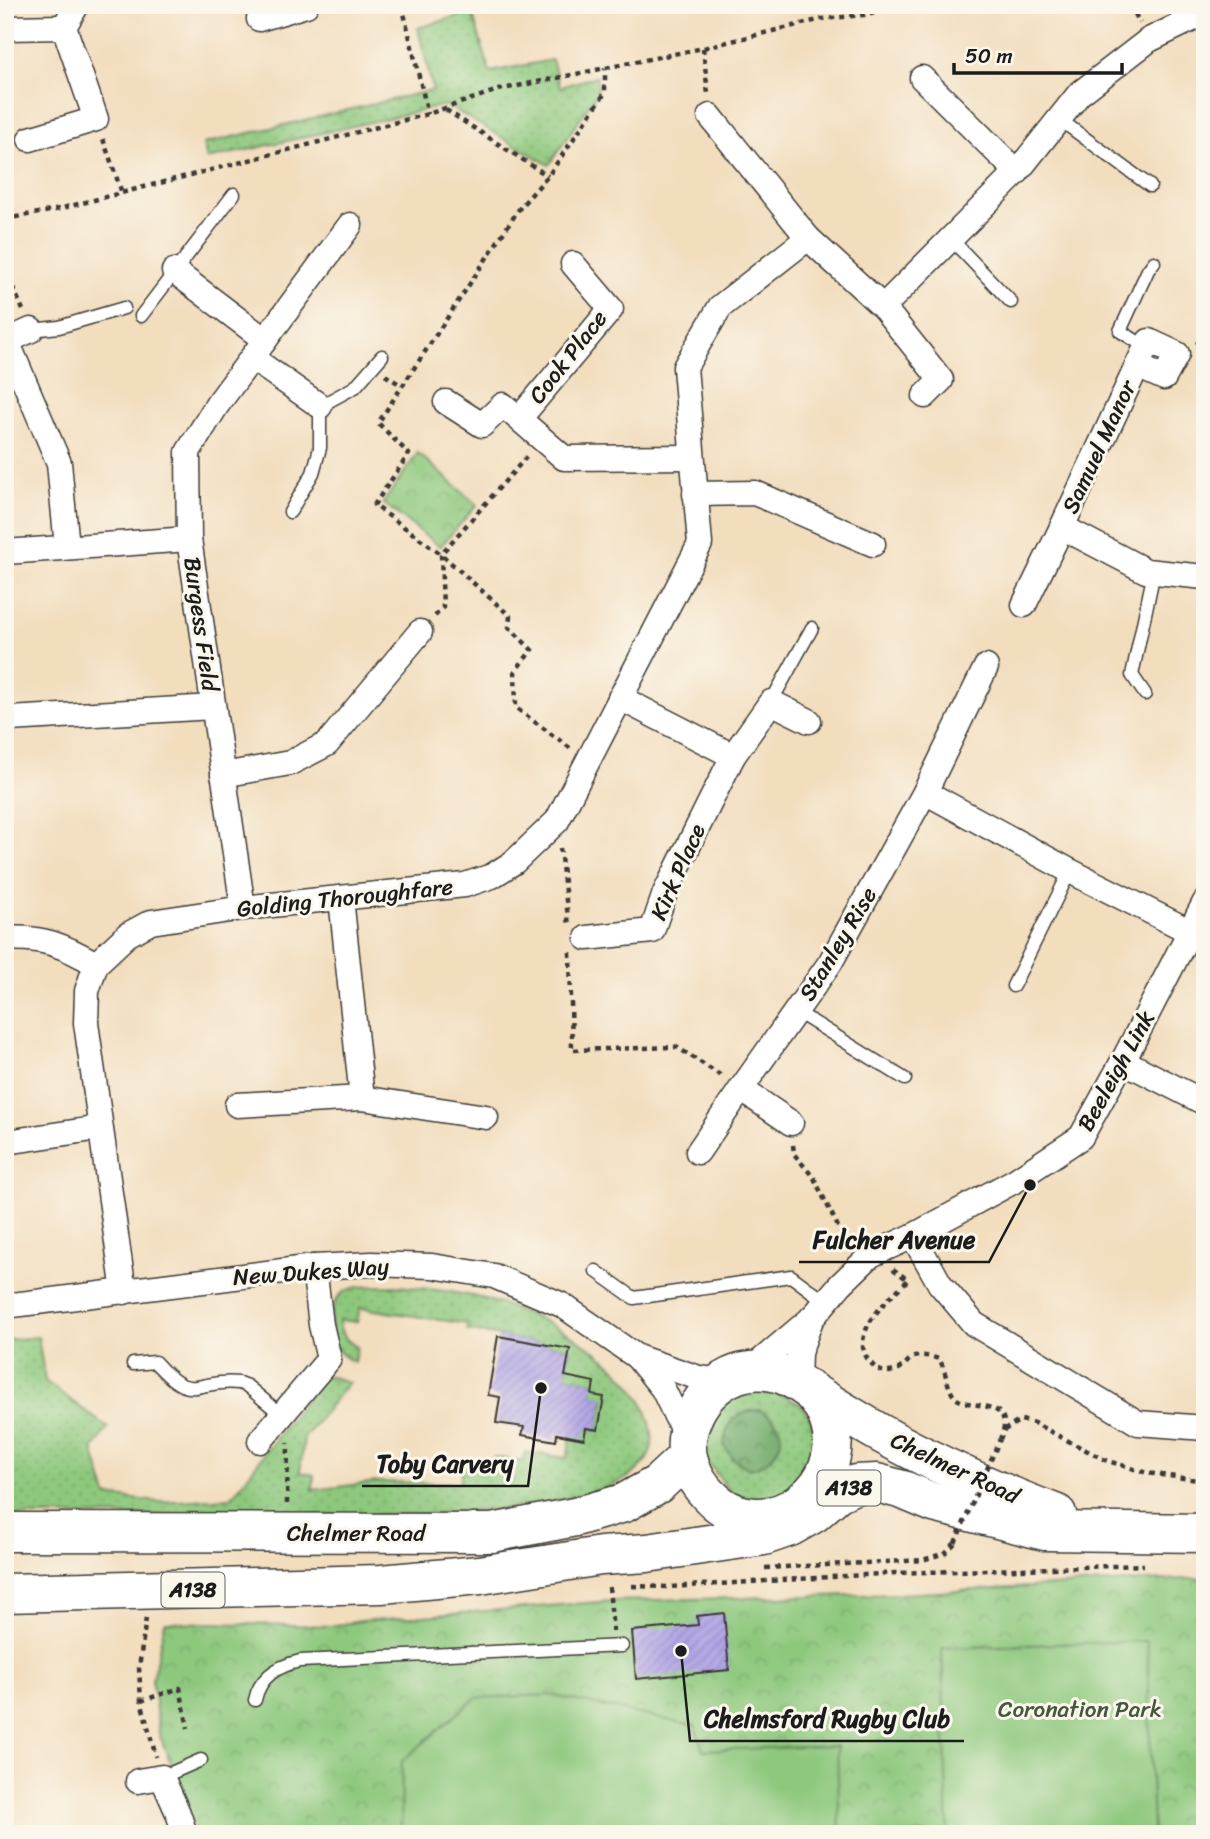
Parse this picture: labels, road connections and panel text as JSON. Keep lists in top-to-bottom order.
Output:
{
  "streets": {
    "main road": ["Chelmer Road", "A138"],
    "street": [
      "Cook Place",
      "Samuel Manor",
      "Burgess Field",
      "Kirk Place",
      "Golding Thoroughfare",
      "Stanley Rise",
      "Beeleigh Link",
      "New Dukes Way"
    ]
  },
  "crossings": [
    ["Cook Place", "Golding Thoroughfare"],
    ["Burgess Field", "Golding Thoroughfare"],
    ["Beeleigh Link", "New Dukes Way"],
    ["Beeleigh Link", "Chelmer Road"],
    ["New Dukes Way", "Chelmer Road"]
  ],
  "parks": ["Coronation Park"],
  "places": ["Fulcher Avenue", "Toby Carvery", "Chelmsford Rugby Club"],
  "scale_bar": "50 m"
}
